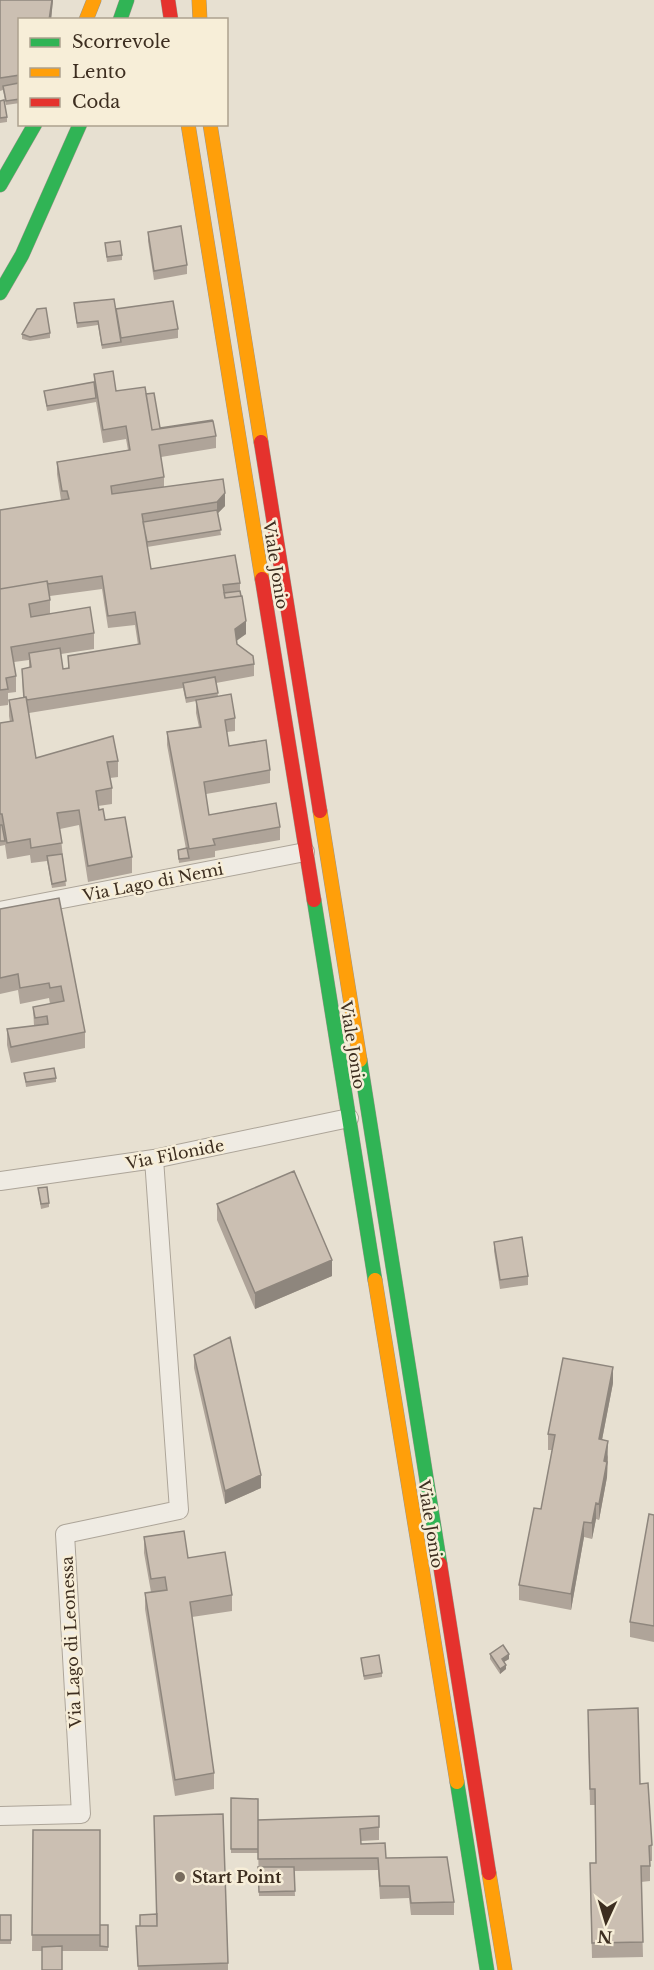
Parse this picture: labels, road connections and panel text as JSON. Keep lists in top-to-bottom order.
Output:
{
  "streets": {
    "main road": ["Viale Jonio"],
    "street": ["Via Lago di Nemi", "Via Filonide", "Via Lago di Leonessa"]
  },
  "crossings": [
    ["Viale Jonio", "Via Lago di Nemi"],
    ["Viale Jonio", "Via Filonide"],
    ["Via Filonide", "Via Lago di Leonessa"]
  ],
  "places": ["Start Point"],
  "legend": ["Scorrevole", "Lento", "Coda"],
  "north": "bottom"
}
